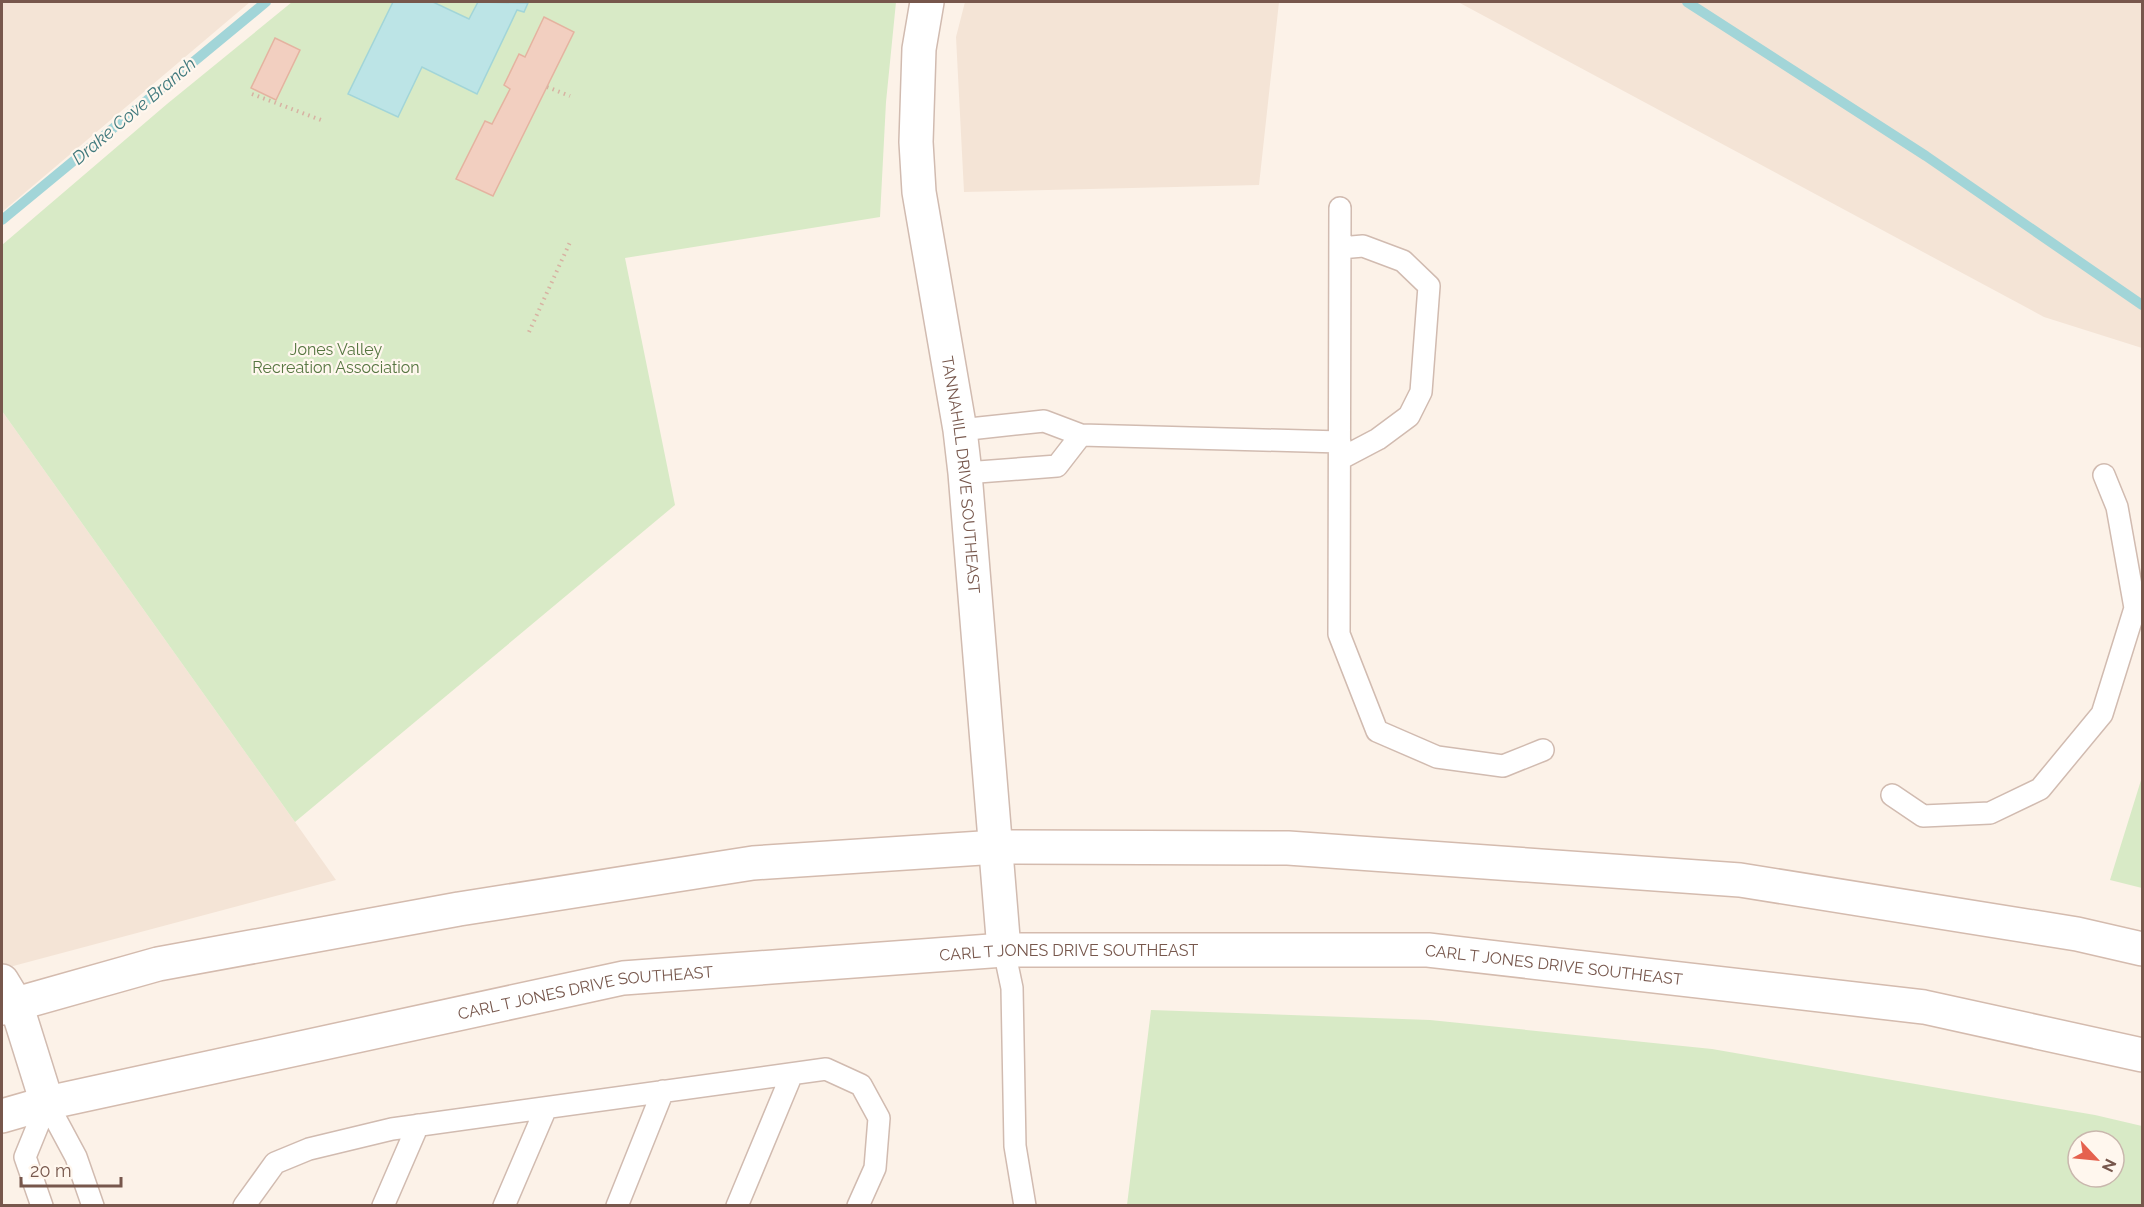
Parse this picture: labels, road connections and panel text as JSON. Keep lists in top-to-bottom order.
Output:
{
  "streets": {
    "main road": ["TANNAHILL DRIVE SOUTHEAST", "CARL T JONES DRIVE SOUTHEAST"]
  },
  "crossings": [
    ["TANNAHILL DRIVE SOUTHEAST", "CARL T JONES DRIVE SOUTHEAST"]
  ],
  "water": ["Drake Cove Branch"],
  "parks": ["Jones Valley Recreation Association"],
  "scale_bar": "20 m",
  "north": "bottom right"
}
